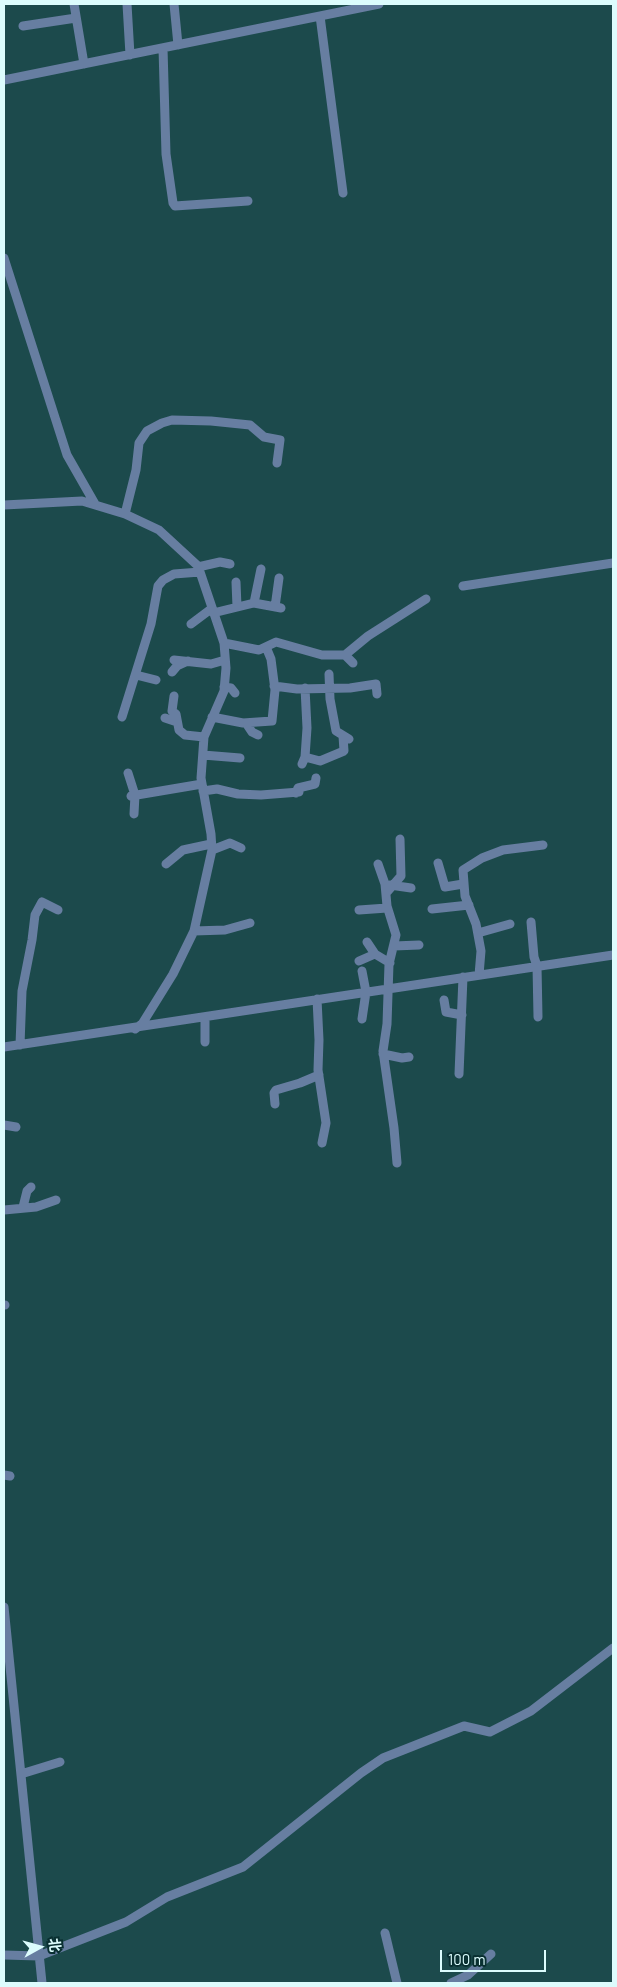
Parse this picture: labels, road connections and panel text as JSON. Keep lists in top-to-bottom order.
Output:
{
  "scale_bar": "100 m",
  "north": "right"
}
